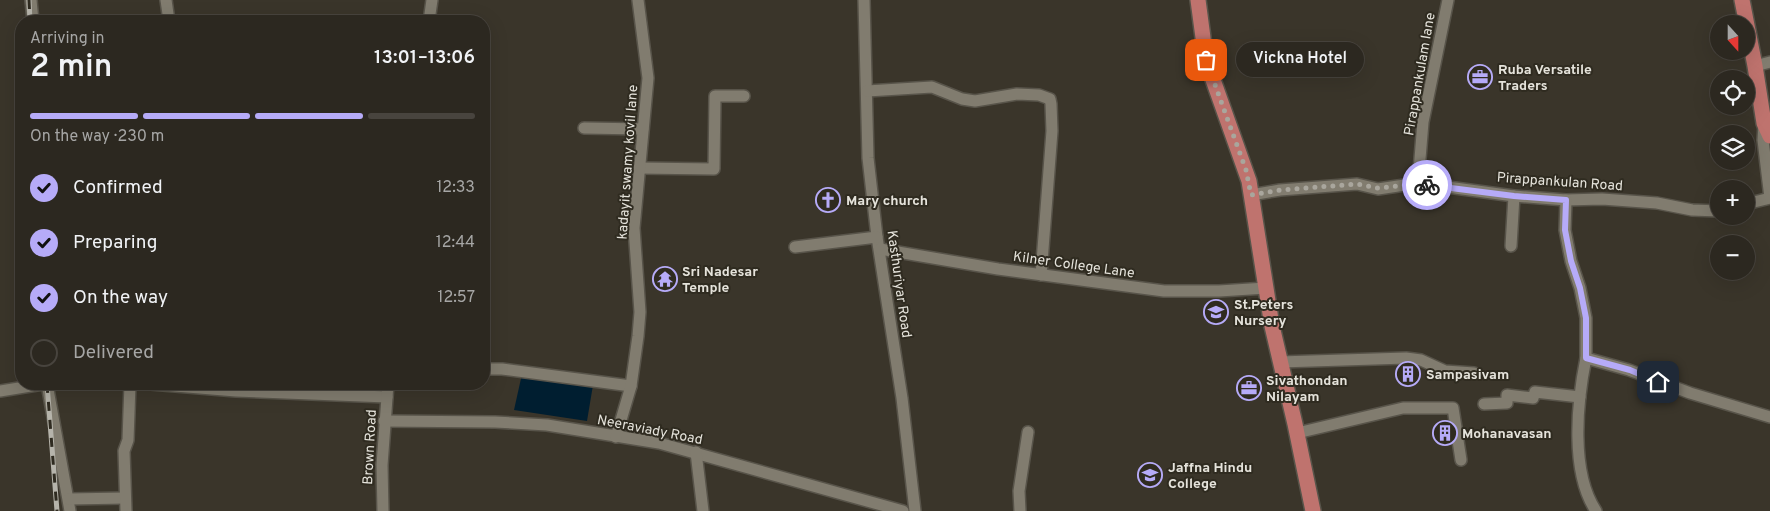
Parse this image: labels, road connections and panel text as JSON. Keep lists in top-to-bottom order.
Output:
{
  "streets": {
    "street": [
      "Pirappankulam lane",
      "kadayit swamy kovil lane",
      "Pirappankulan Road",
      "Kilner College Lane",
      "Kasthuriyar Road",
      "Neeraviady Road",
      "Brown Road"
    ]
  },
  "crossings": [
    ["Pirappankulam lane", "Pirappankulan Road"],
    ["kadayit swamy kovil lane", "Neeraviady Road"],
    ["Kilner College Lane", "Kasthuriyar Road"],
    ["Neeraviady Road", "Brown Road"]
  ],
  "places": {
    "other": ["Vickna Hotel"],
    "office": ["Ruba Versatile Traders", "Sivathondan Nilayam"],
    "church": ["Mary church"],
    "temple": ["Sri Nadesar Temple"],
    "school or university": ["St.Peters Nursery", "Jaffna Hindu College"],
    "building": ["Sampasivam", "Mohanavasan"]
  },
  "north": "bottom",
  "page": {
    "map_buttons": ["+", "−"],
    "heading": ["2 min", "Arriving in", "13:01–13:06"],
    "bubble": "Vickna Hotel",
    "bar": "On the way · 230 m",
    "list": [
      ["Confirmed", "12:33"],
      ["Preparing", "12:44"],
      ["On the way", "12:57"],
      "Delivered"
    ]
  }
}
